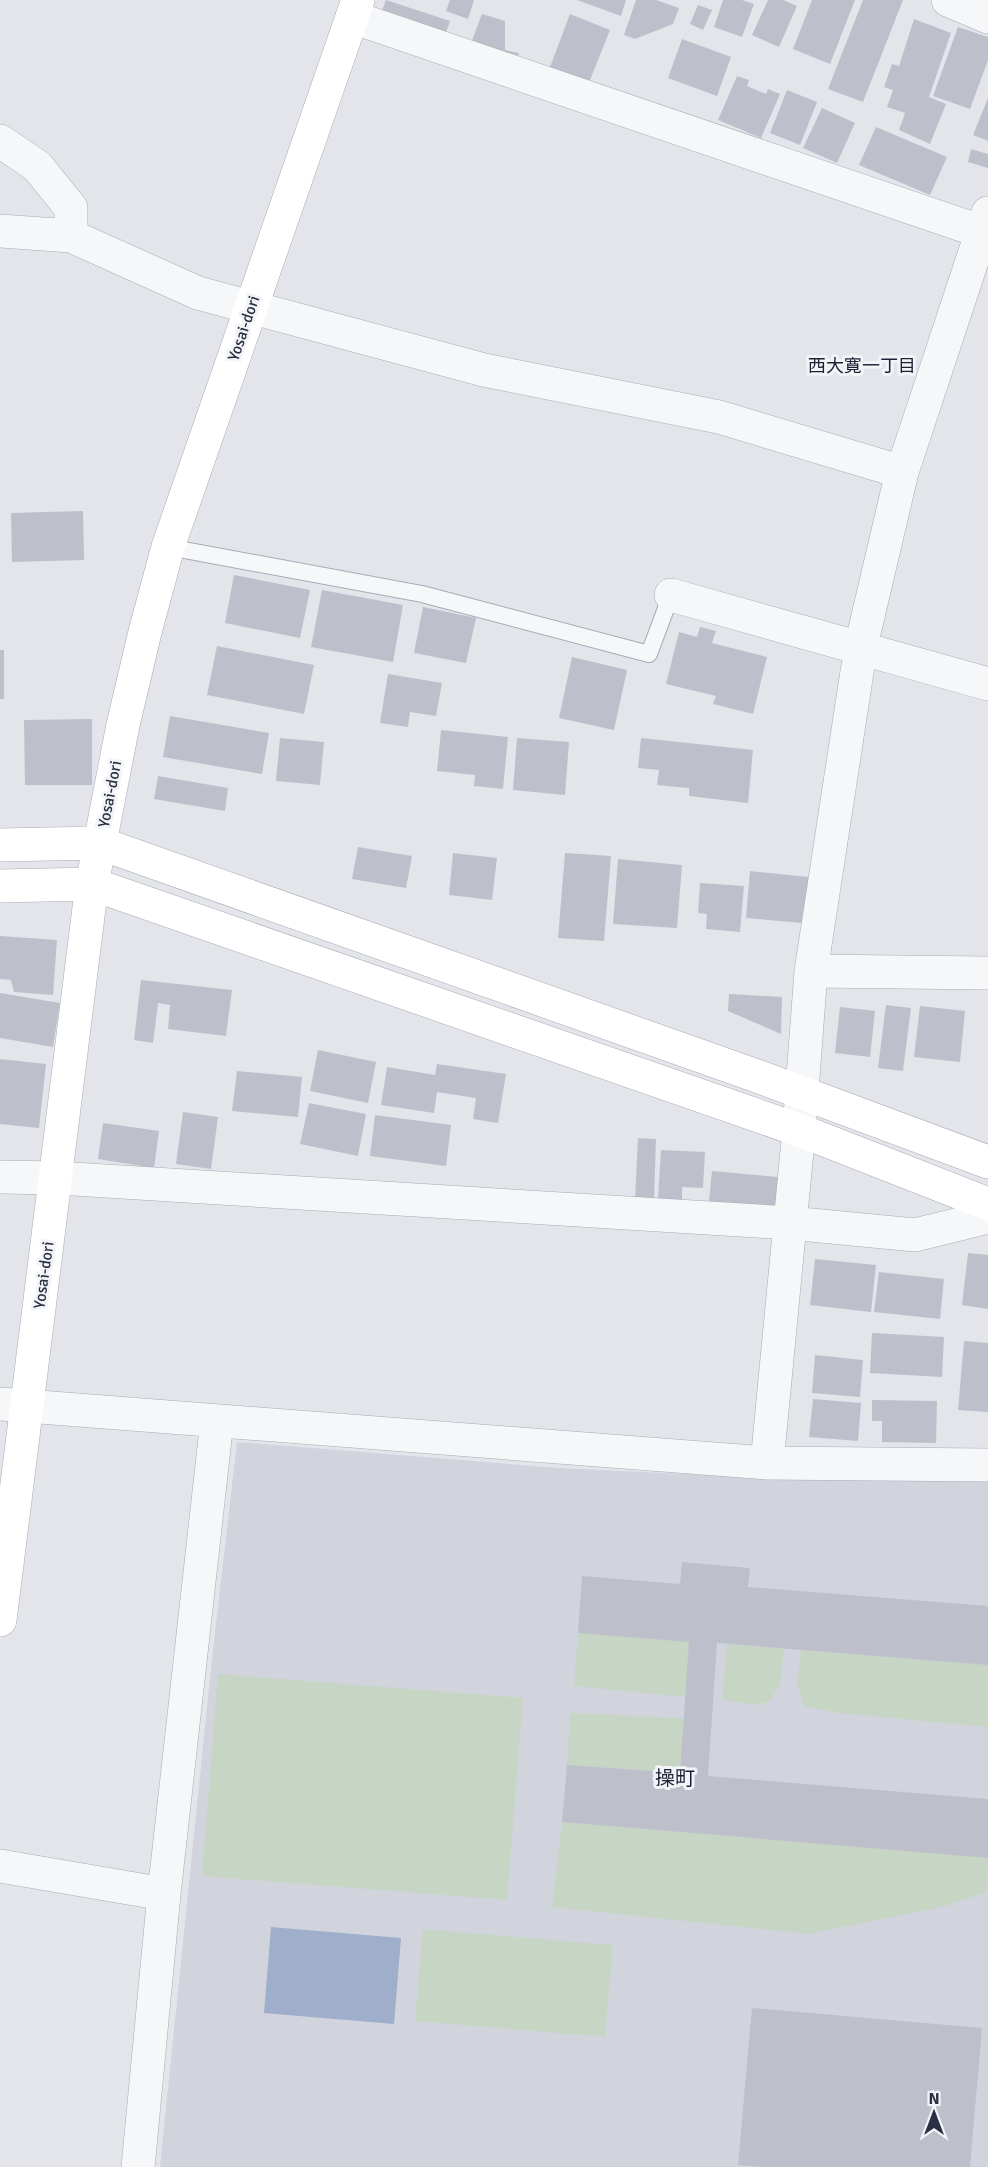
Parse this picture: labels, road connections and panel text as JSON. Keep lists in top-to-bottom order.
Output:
{
  "streets": {
    "street": ["Yosai-dori"]
  },
  "districts": ["西大寛一丁目", "操町"],
  "north": "top"
}
